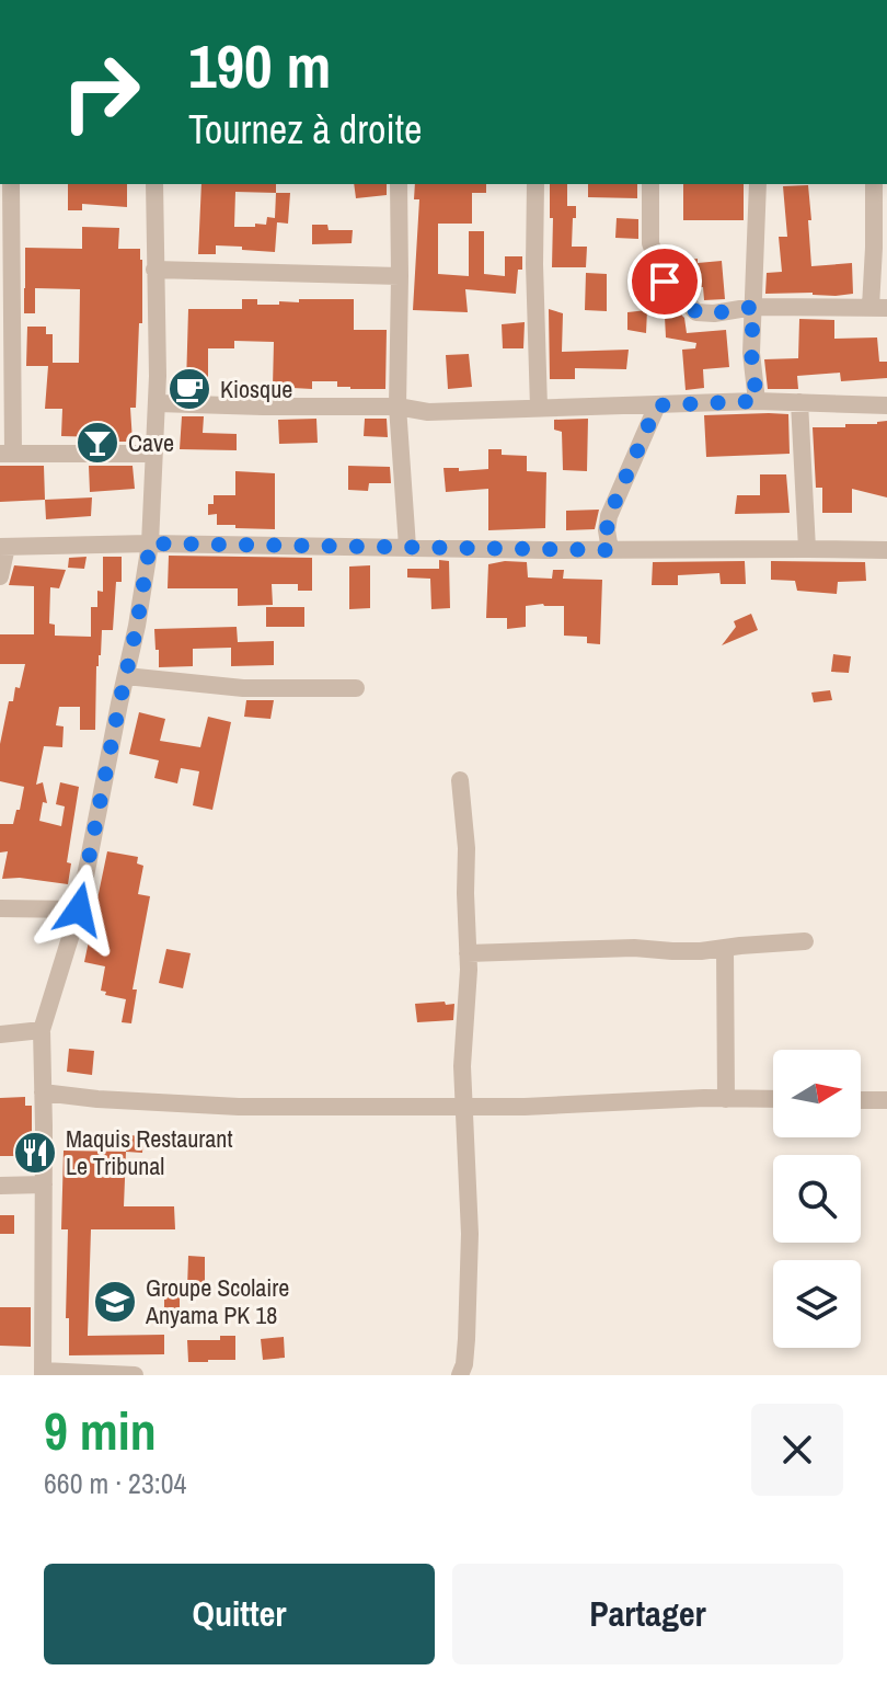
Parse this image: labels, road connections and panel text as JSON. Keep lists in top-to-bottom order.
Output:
{
  "places": {
    "cafe": ["Kiosque"],
    "bar": ["Cave"],
    "restaurant": ["Maquis Restaurant Le Tribunal"],
    "school or university": ["Groupe Scolaire Anyama PK 18"]
  },
  "north": "right",
  "page": {
    "turn": ["190 m", "Tournez à droite"],
    "heading": ["9 min", "660 m · 23:04"],
    "buttons": ["Quitter", "Partager"]
  }
}
